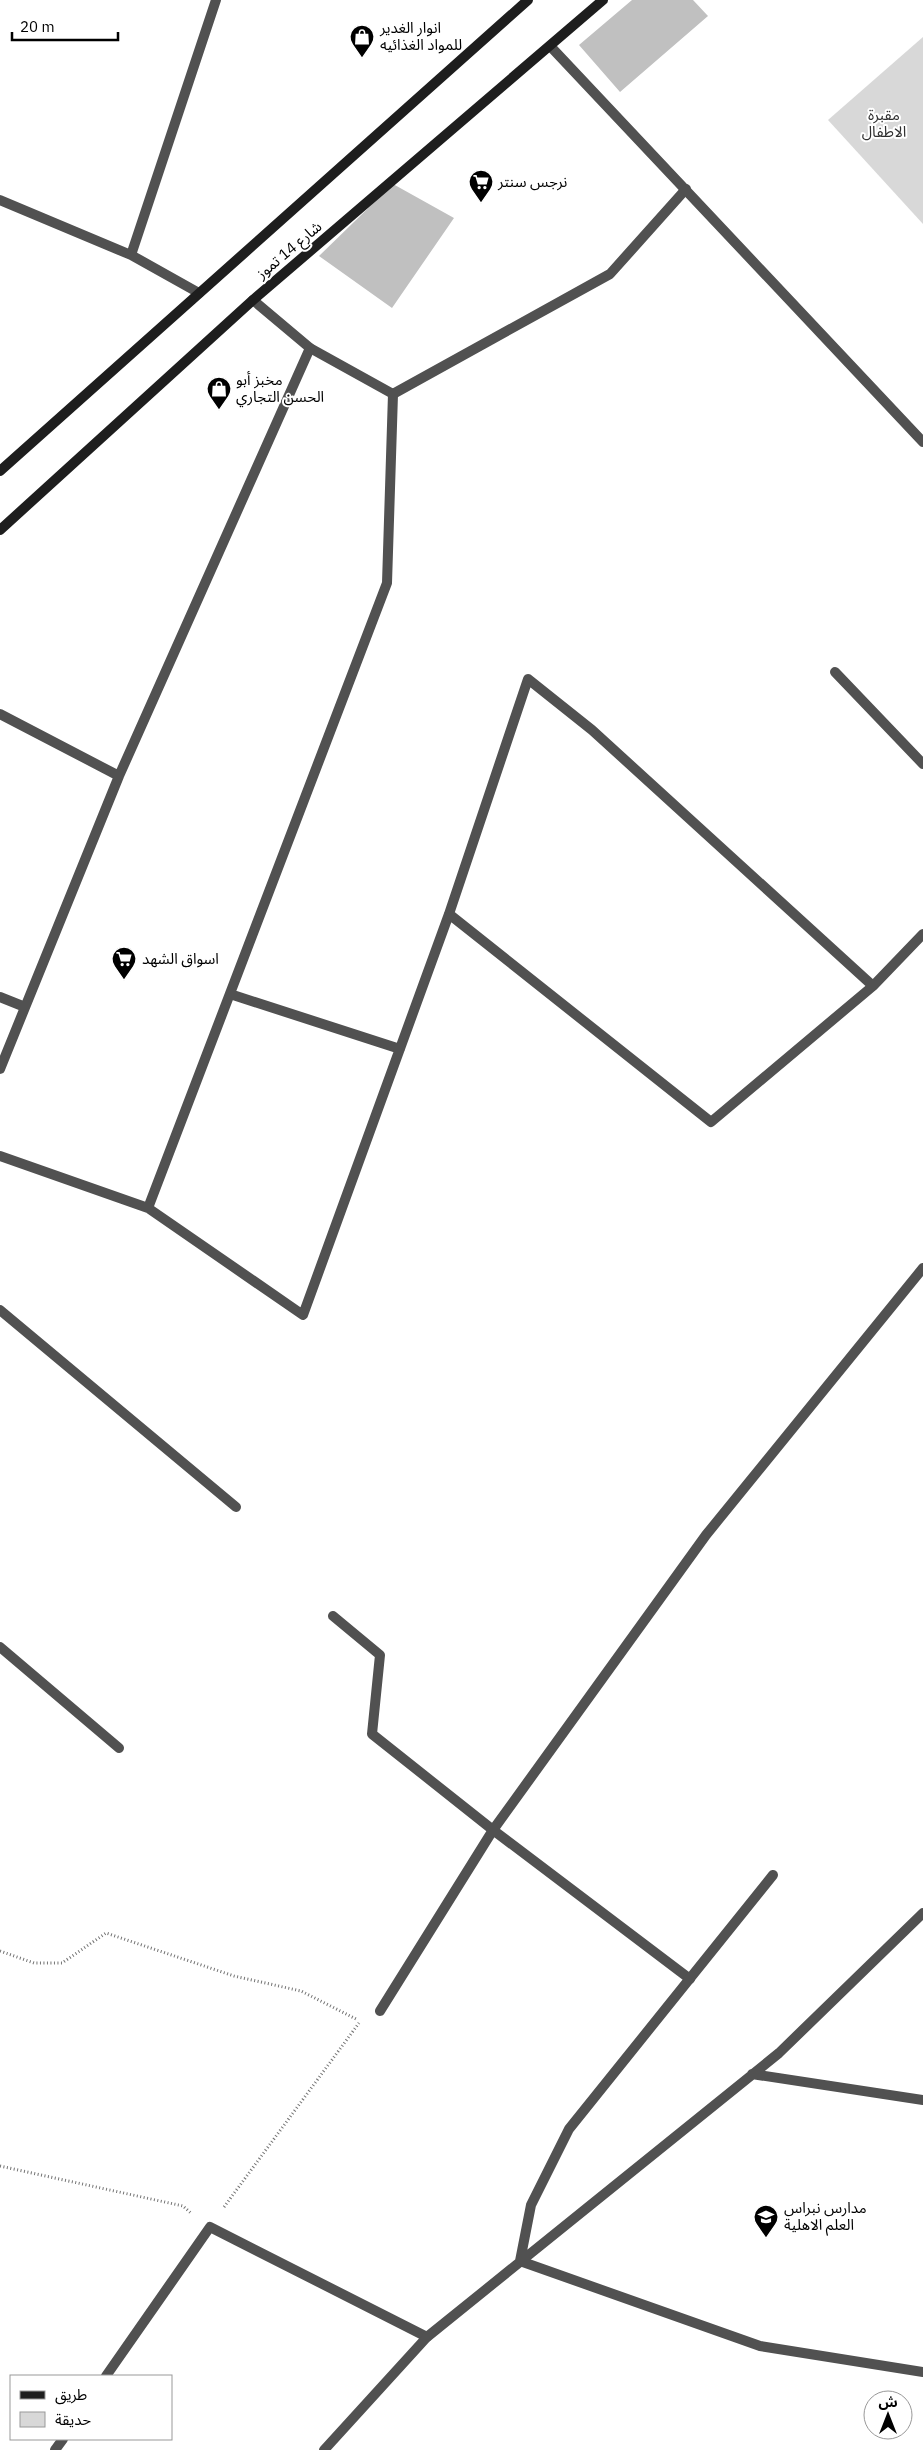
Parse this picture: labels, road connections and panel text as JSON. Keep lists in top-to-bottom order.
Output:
{
  "streets": {
    "main road": ["شارع 14 تموز"]
  },
  "parks": ["مقبرة الاطفال"],
  "places": {
    "shop": ["انوار الغدير للمواد الغذائيه", "مخبز أبو الحسن التجاري"],
    "supermarket": ["نرجس سنتر", "اسواق الشهد"],
    "school or university": ["مدارس نبراس العلم الاهلية"]
  },
  "legend": ["طريق", "حديقة"],
  "scale_bar": "20 m",
  "north": "top"
}
